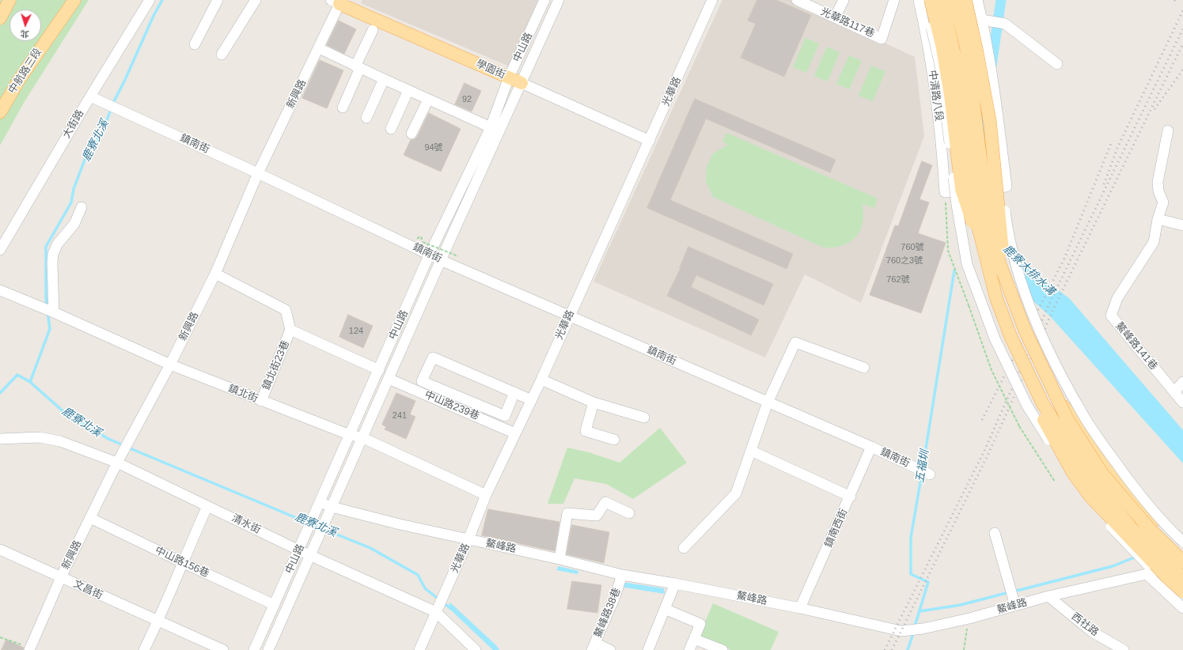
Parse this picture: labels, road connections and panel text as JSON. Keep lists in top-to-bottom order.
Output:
{
  "streets": {
    "main road": ["學園街", "中航路三段"],
    "street": [
      "光華路117巷",
      "中山路",
      "光華路",
      "新興路",
      "中清路八段",
      "大街路",
      "鎮南街",
      "鰲峰路141巷",
      "鎮北街23巷",
      "鎮北街",
      "中山路239巷",
      "清水街",
      "鎮南西街",
      "鰲峰路",
      "中山路156巷",
      "文昌街",
      "鰲峰路38巷",
      "西社路"
    ]
  },
  "crossings": [
    ["中山路", "學園街"],
    ["中山路", "鎮南街"],
    ["中山路", "鎮北街"],
    ["中山路", "中山路239巷"],
    ["中山路", "清水街"],
    ["中山路", "鰲峰路"],
    ["中山路", "中山路156巷"],
    ["學園街", "光華路"],
    ["學園街", "新興路"],
    ["光華路", "鎮南街"],
    ["光華路", "鎮北街"],
    ["光華路", "中山路239巷"],
    ["光華路", "清水街"],
    ["光華路", "鰲峰路"],
    ["新興路", "鎮南街"],
    ["新興路", "鎮北街"],
    ["新興路", "清水街"],
    ["新興路", "中山路156巷"],
    ["新興路", "文昌街"],
    ["大街路", "鎮南街"],
    ["鎮南街", "鎮南西街"],
    ["鎮北街23巷", "鎮北街"],
    ["鎮南西街", "鰲峰路"],
    ["鰲峰路", "鰲峰路38巷"],
    ["鰲峰路", "西社路"]
  ],
  "water": ["鹿寮北溪", "鹿寮大排水溝", "五福圳"],
  "house_numbers": [
    "92",
    "94號",
    "760號",
    "760之3號",
    "762號",
    "124",
    "241"
  ],
  "north": "bottom"
}
